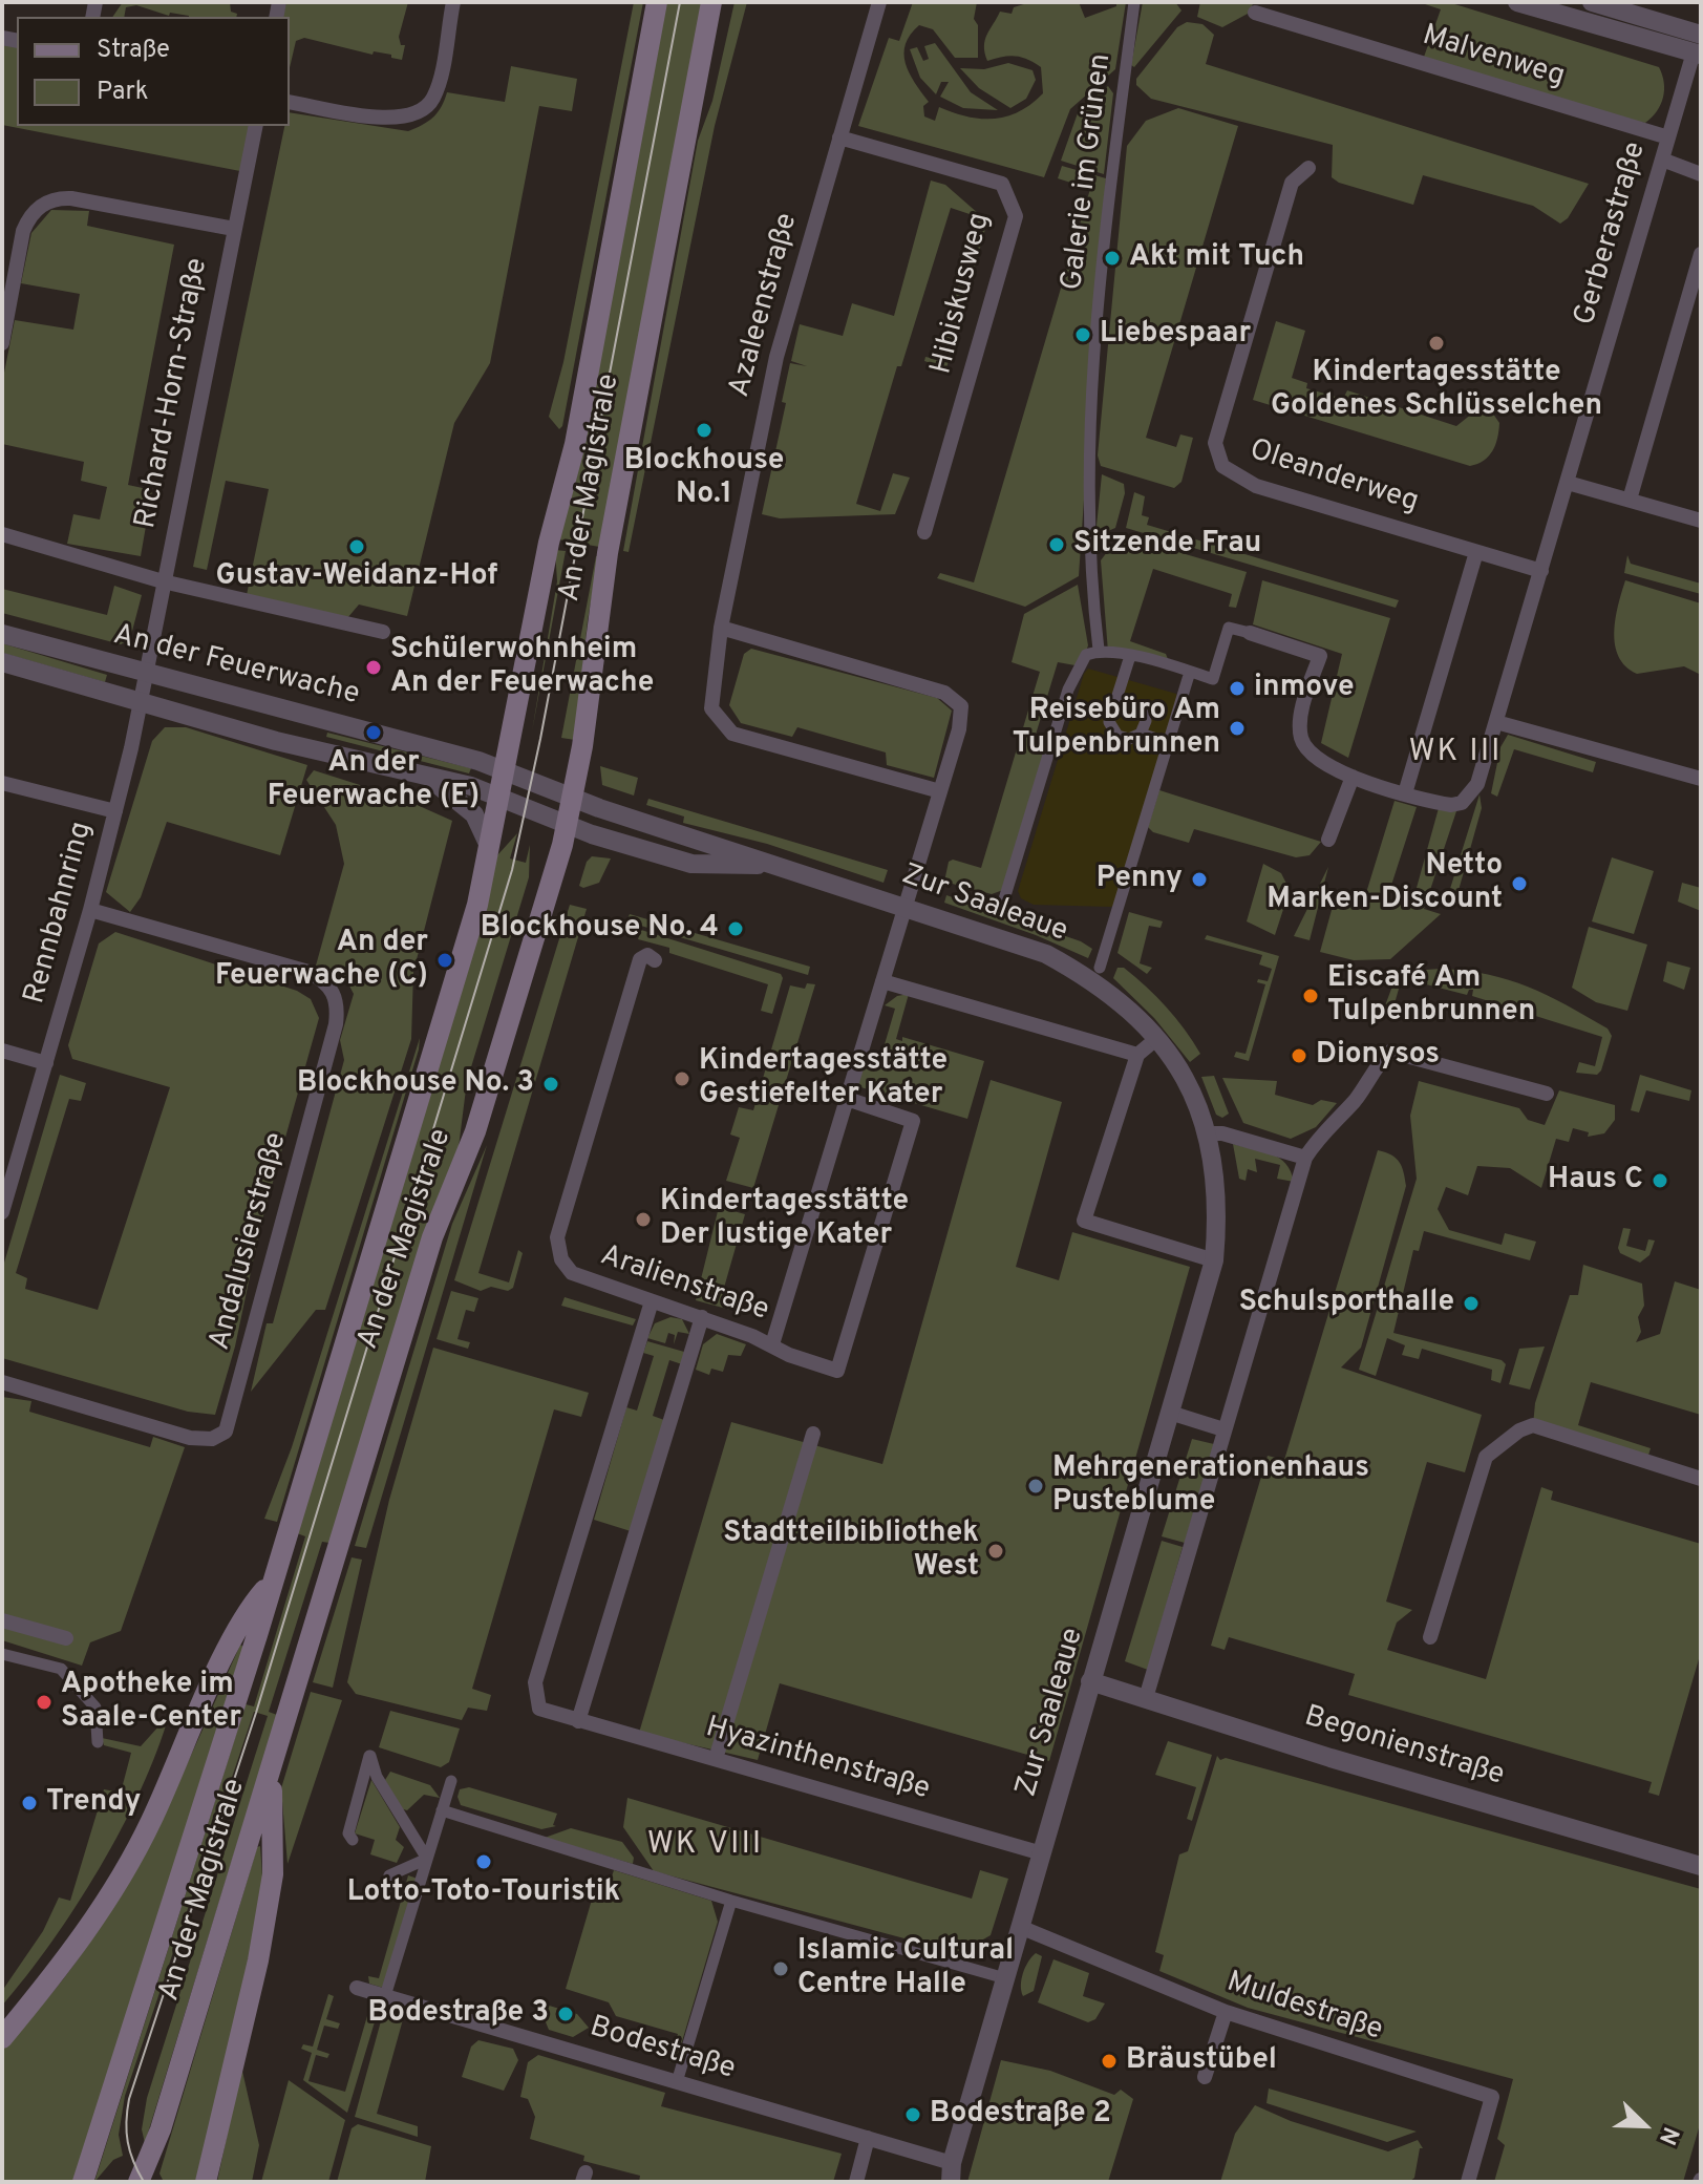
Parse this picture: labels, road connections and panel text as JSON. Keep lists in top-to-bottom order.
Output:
{
  "streets": {
    "main road": ["An der Magistrale"],
    "street": [
      "Malvenweg",
      "Galerie im Grünen",
      "Gerberastraße",
      "Hibiskusweg",
      "Azaleenstraße",
      "Richard-Horn-Straße",
      "Oleanderweg",
      "An der Feuerwache",
      "Zur Saaleaue",
      "Rennbahnring",
      "Andalusierstraße",
      "Aralienstraße",
      "Begonienstraße",
      "Hyazinthenstraße",
      "Muldestraße",
      "Bodestraße"
    ]
  },
  "crossings": [
    ["Malvenweg", "Gerberastraße"],
    ["Gerberastraße", "Oleanderweg"],
    ["Hibiskusweg", "Azaleenstraße"],
    ["Richard-Horn-Straße", "An der Feuerwache"],
    ["Richard-Horn-Straße", "Rennbahnring"],
    ["An der Magistrale", "An der Feuerwache"],
    ["An der Magistrale", "Zur Saaleaue"],
    ["An der Feuerwache", "Zur Saaleaue"],
    ["An der Feuerwache", "Rennbahnring"],
    ["Zur Saaleaue", "Begonienstraße"],
    ["Zur Saaleaue", "Hyazinthenstraße"],
    ["Zur Saaleaue", "Muldestraße"],
    ["Zur Saaleaue", "Bodestraße"],
    ["Rennbahnring", "Andalusierstraße"],
    ["Aralienstraße", "Hyazinthenstraße"]
  ],
  "districts": ["WK III", "WK VIII"],
  "places": [
    "Akt mit Tuch",
    "Liebespaar",
    "Kindertagesstätte Goldenes Schlüsselchen",
    "Blockhouse No.1",
    "Sitzende Frau",
    "Gustav-Weidanz-Hof",
    "Schülerwohnheim An der Feuerwache",
    "inmove",
    "Reisebüro Am Tulpenbrunnen",
    "An der Feuerwache (E)",
    "Penny",
    "Netto Marken-Discount",
    "Blockhouse No. 4",
    "An der Feuerwache (C)",
    "Eiscafé Am Tulpenbrunnen",
    "Dionysos",
    "Kindertagesstätte Gestiefelter Kater",
    "Blockhouse No. 3",
    "Haus C",
    "Kindertagesstätte Der lustige Kater",
    "Schulsporthalle",
    "Mehrgenerationenhaus Pusteblume",
    "Stadtteilbibliothek West",
    "Apotheke im Saale-Center",
    "Trendy",
    "Lotto-Toto-Touristik",
    "Islamic Cultural Centre Halle",
    "Bodestraße 3",
    "Bräustübel",
    "Bodestraße 2"
  ],
  "legend": ["Straße", "Park"],
  "north": "bottom right"
}
